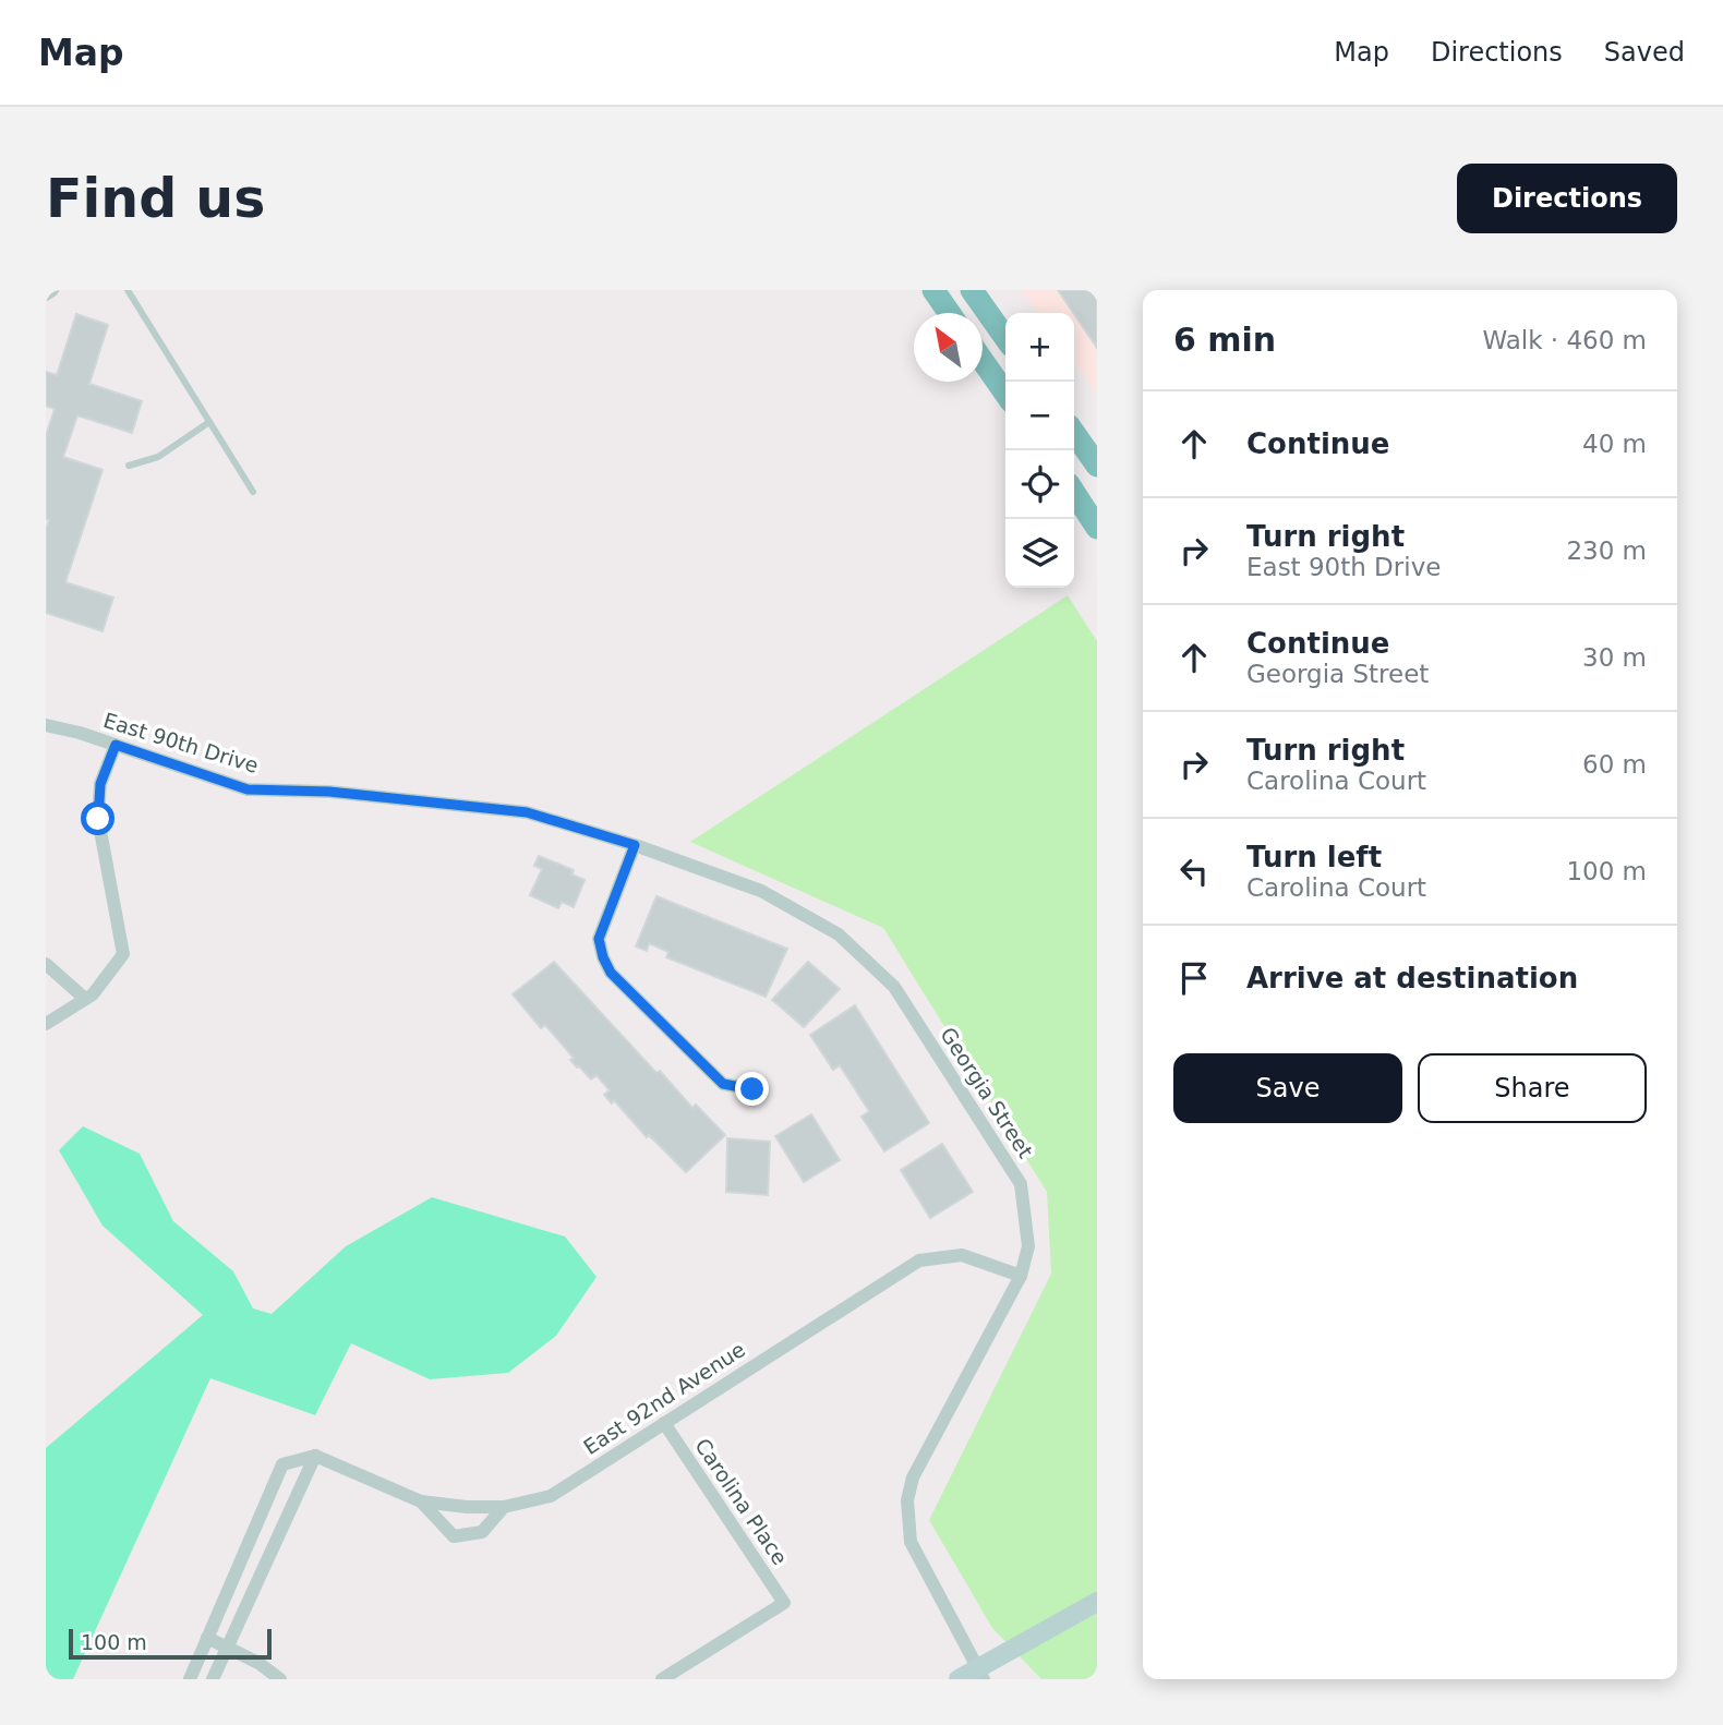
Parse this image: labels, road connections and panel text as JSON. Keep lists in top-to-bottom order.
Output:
{
  "streets": {
    "street": [
      "East 90th Drive",
      "Georgia Street",
      "East 92nd Avenue",
      "Carolina Place"
    ]
  },
  "crossings": [
    ["East 90th Drive", "Georgia Street"],
    ["Georgia Street", "East 92nd Avenue"],
    ["East 92nd Avenue", "Carolina Place"]
  ],
  "scale_bar": "100 m",
  "north": "top left",
  "page": {
    "header": "Map",
    "nav": ["Map", "Directions", "Saved"],
    "buttons": [
      "Directions",
      ["Save", "Share"]
    ],
    "title": "Find us",
    "heading": ["6 min", "Walk · 460 m"],
    "map_buttons": ["+", "−"],
    "list": [
      ["Continue", "40 m"],
      ["Turn right", "East 90th Drive", "230 m"],
      ["Continue", "Georgia Street", "30 m"],
      ["Turn right", "Carolina Court", "60 m"],
      ["Turn left", "Carolina Court", "100 m"],
      "Arrive at destination"
    ],
    "scale": "100 m"
  }
}
